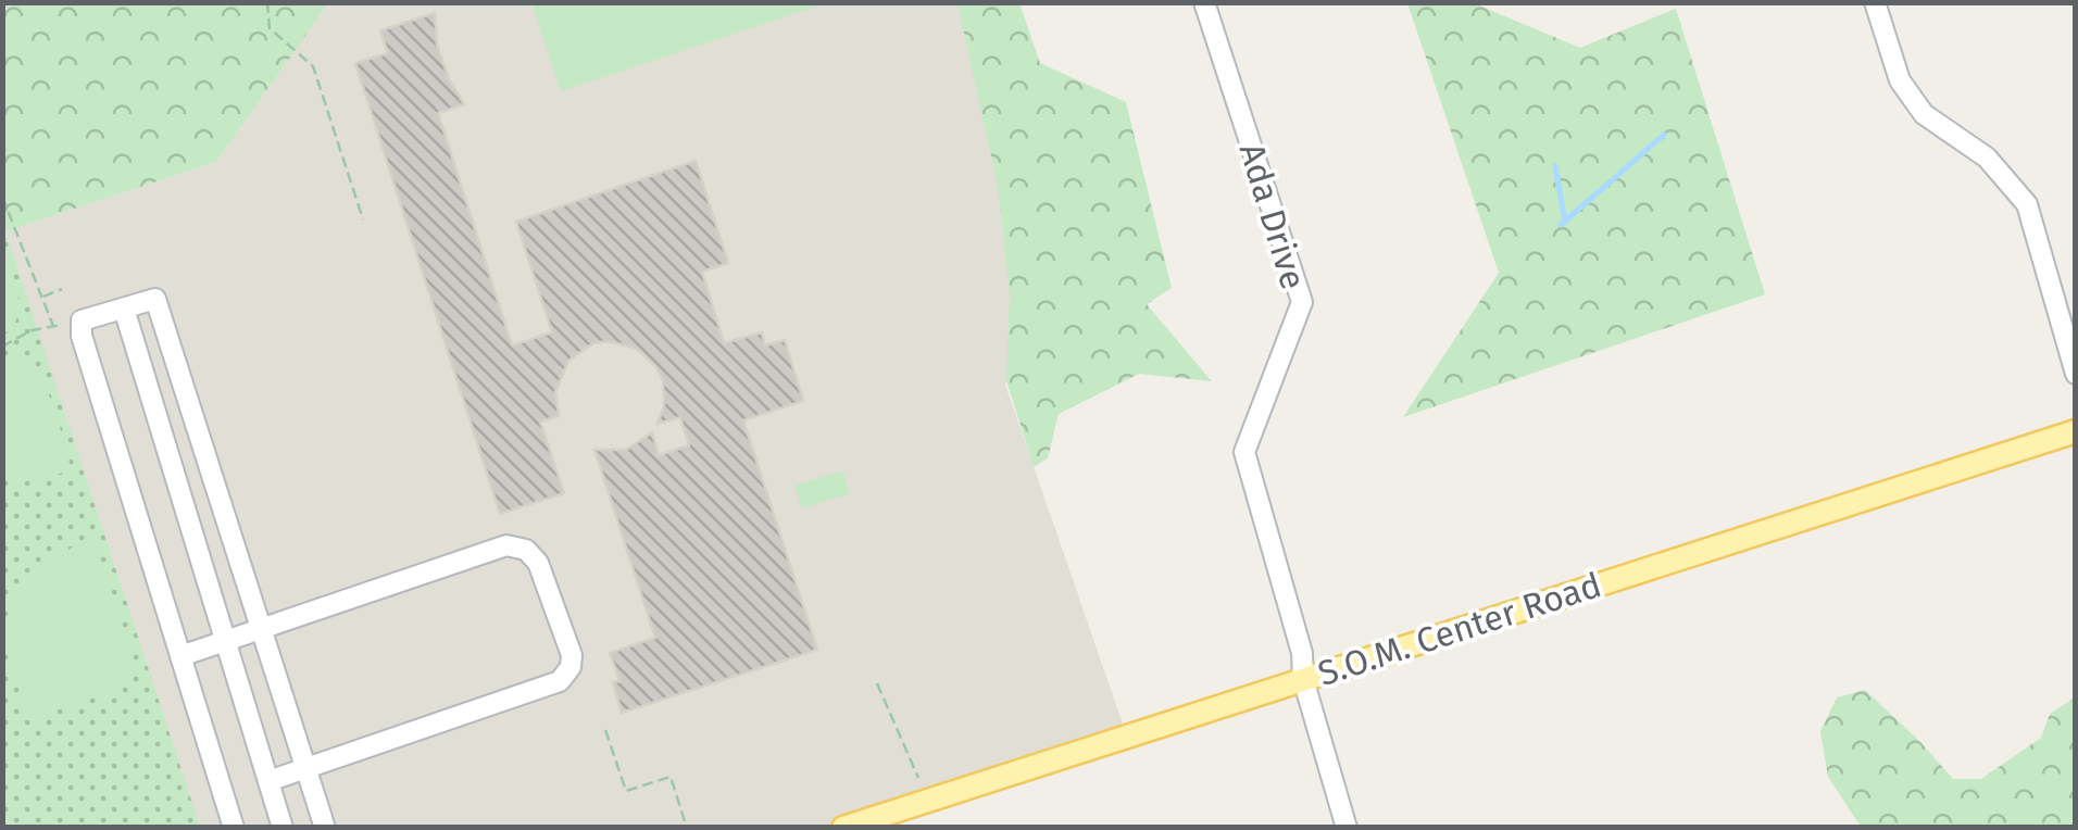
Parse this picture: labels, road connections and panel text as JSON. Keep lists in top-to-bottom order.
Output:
{
  "streets": {
    "main road": ["S.O.M. Center Road"],
    "street": ["Ada Drive"]
  },
  "crossings": [
    ["Ada Drive", "S.O.M. Center Road"]
  ]
}
